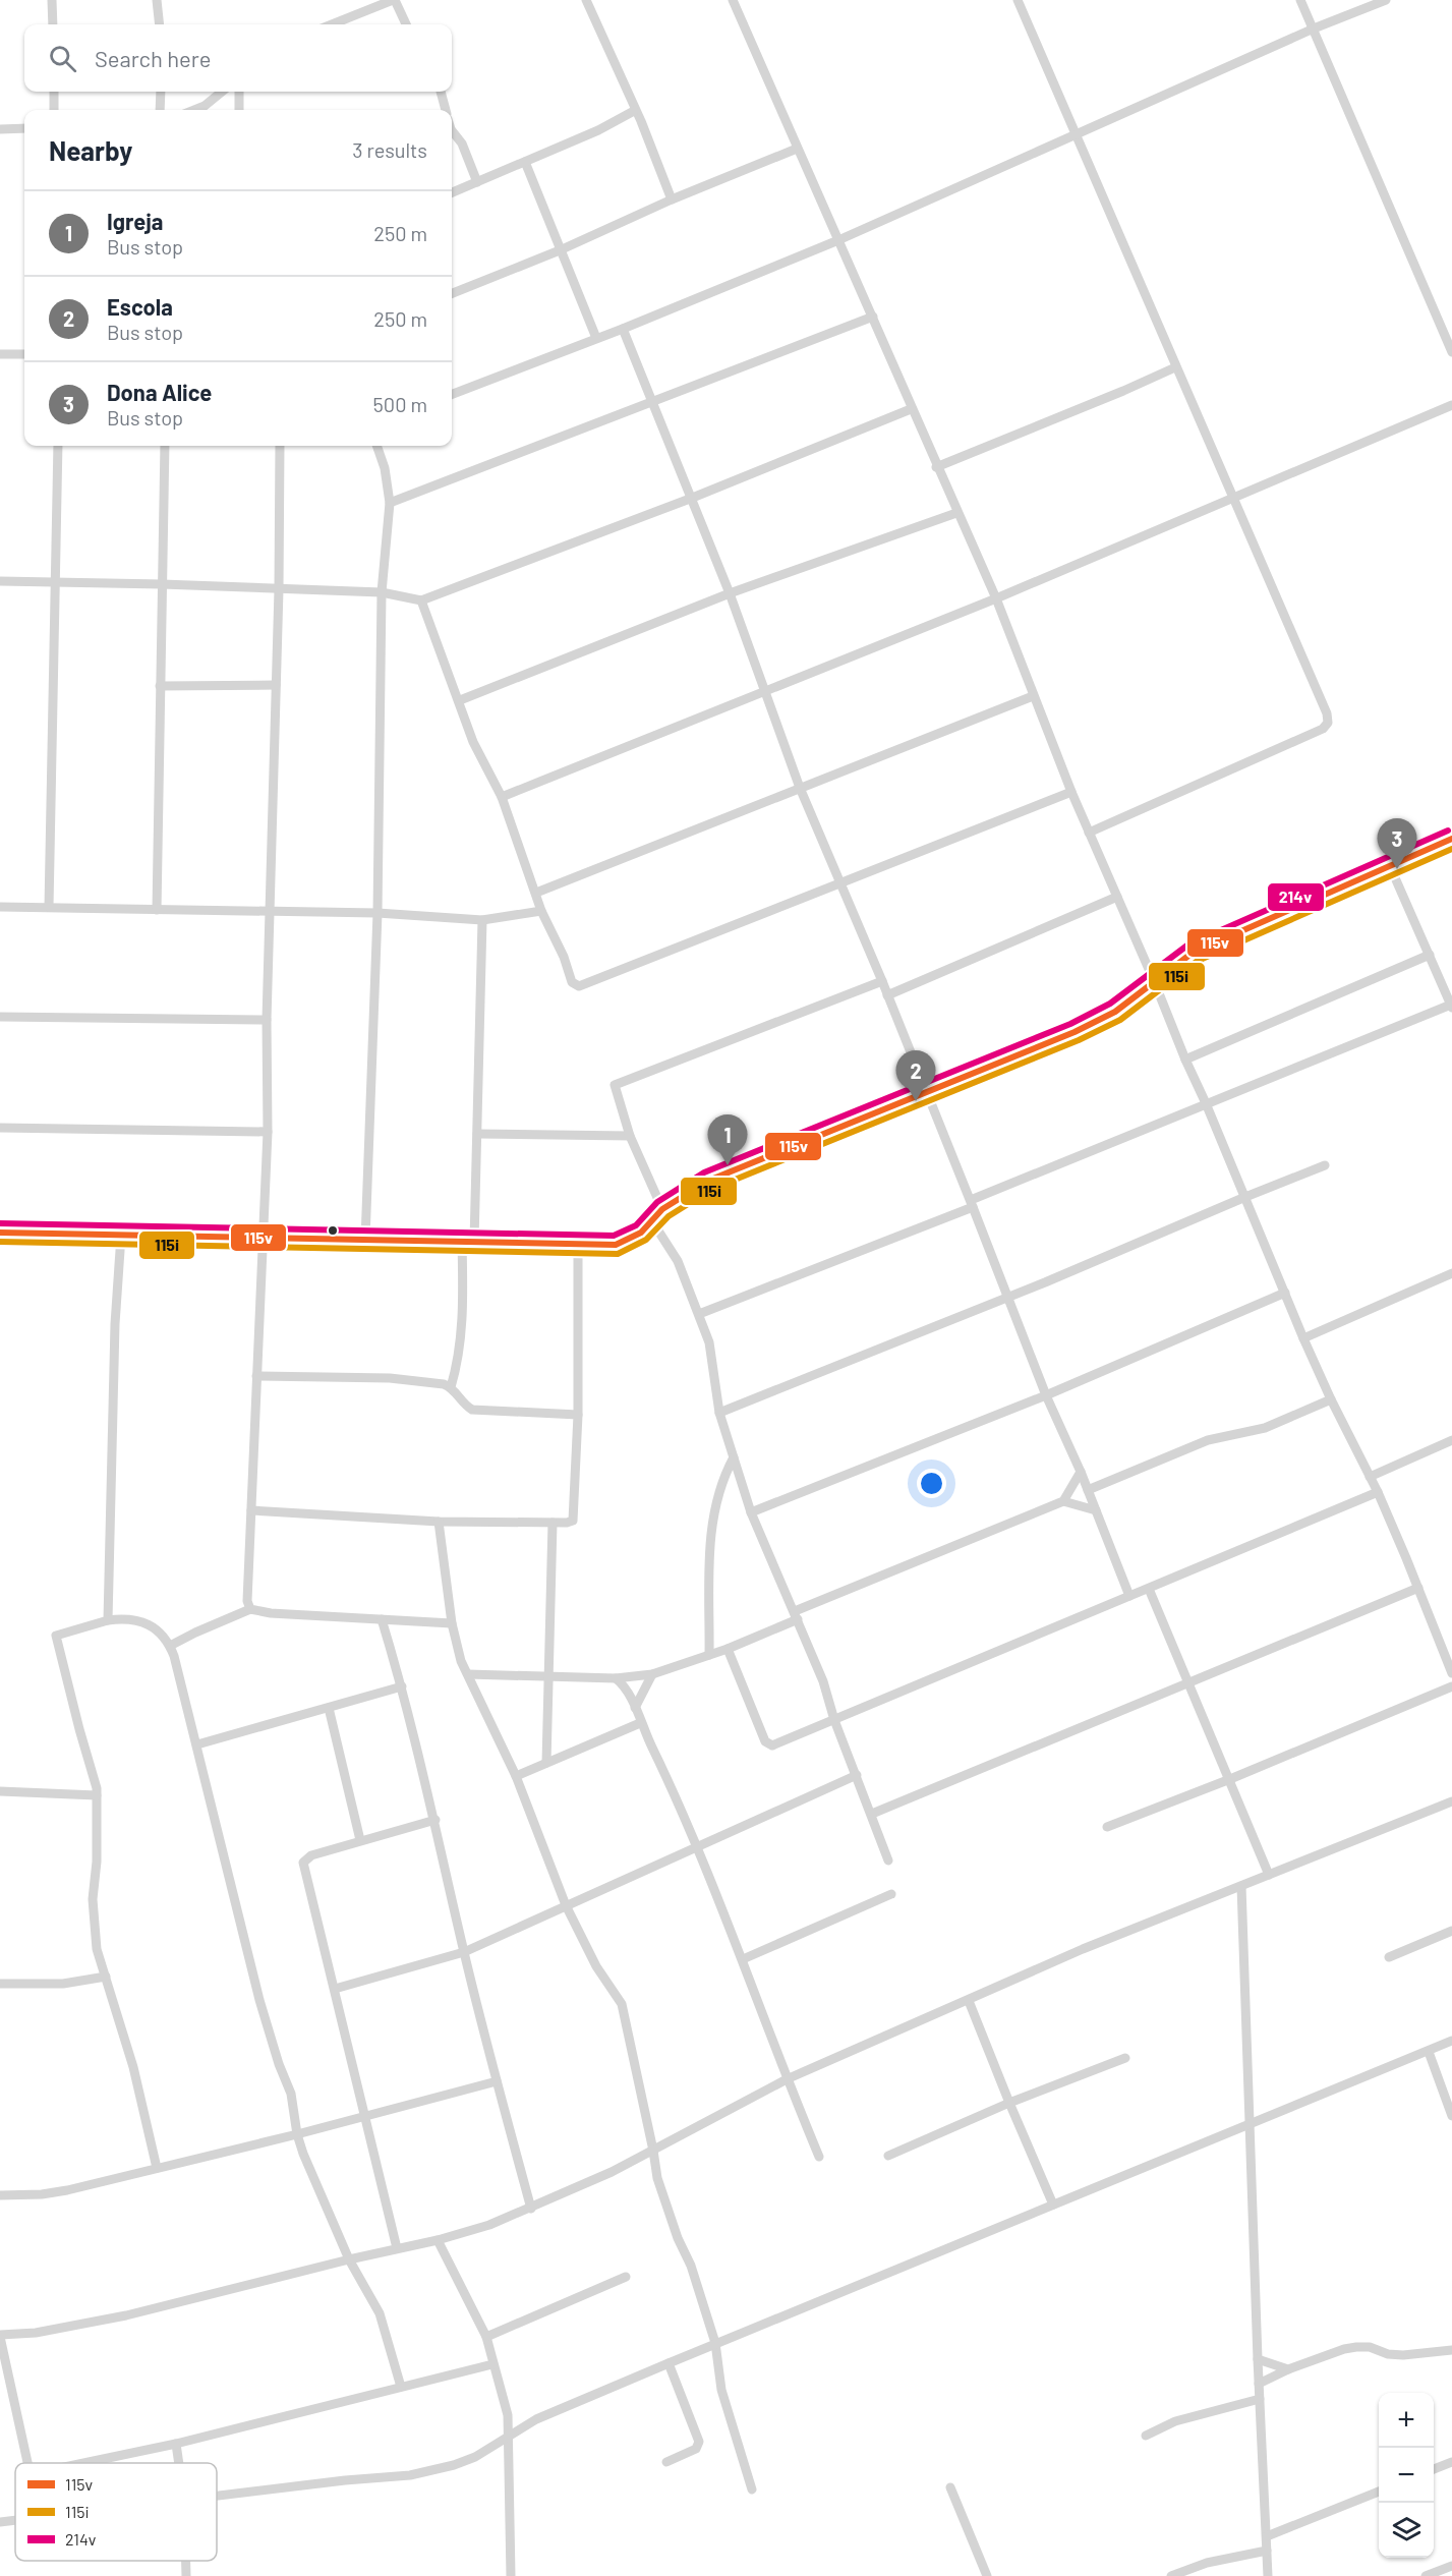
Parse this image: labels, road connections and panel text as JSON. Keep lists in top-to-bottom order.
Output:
{
  "lines": ["transit line 214v", "transit line 115v", "transit line 115i"],
  "legend": ["115v", "115i", "214v"],
  "page": {
    "search": "Search here",
    "heading": ["Nearby", "3 results"],
    "list": [
      {
        "mark": "1",
        "name": "Igreja",
        "note": "Bus stop",
        "value": "250 m"
      },
      {
        "mark": "2",
        "name": "Escola",
        "note": "Bus stop",
        "value": "250 m"
      },
      {
        "mark": "3",
        "name": "Dona Alice",
        "note": "Bus stop",
        "value": "500 m"
      }
    ],
    "pins": ["3", "2", "1"],
    "map_buttons": ["+", "−"]
  }
}
